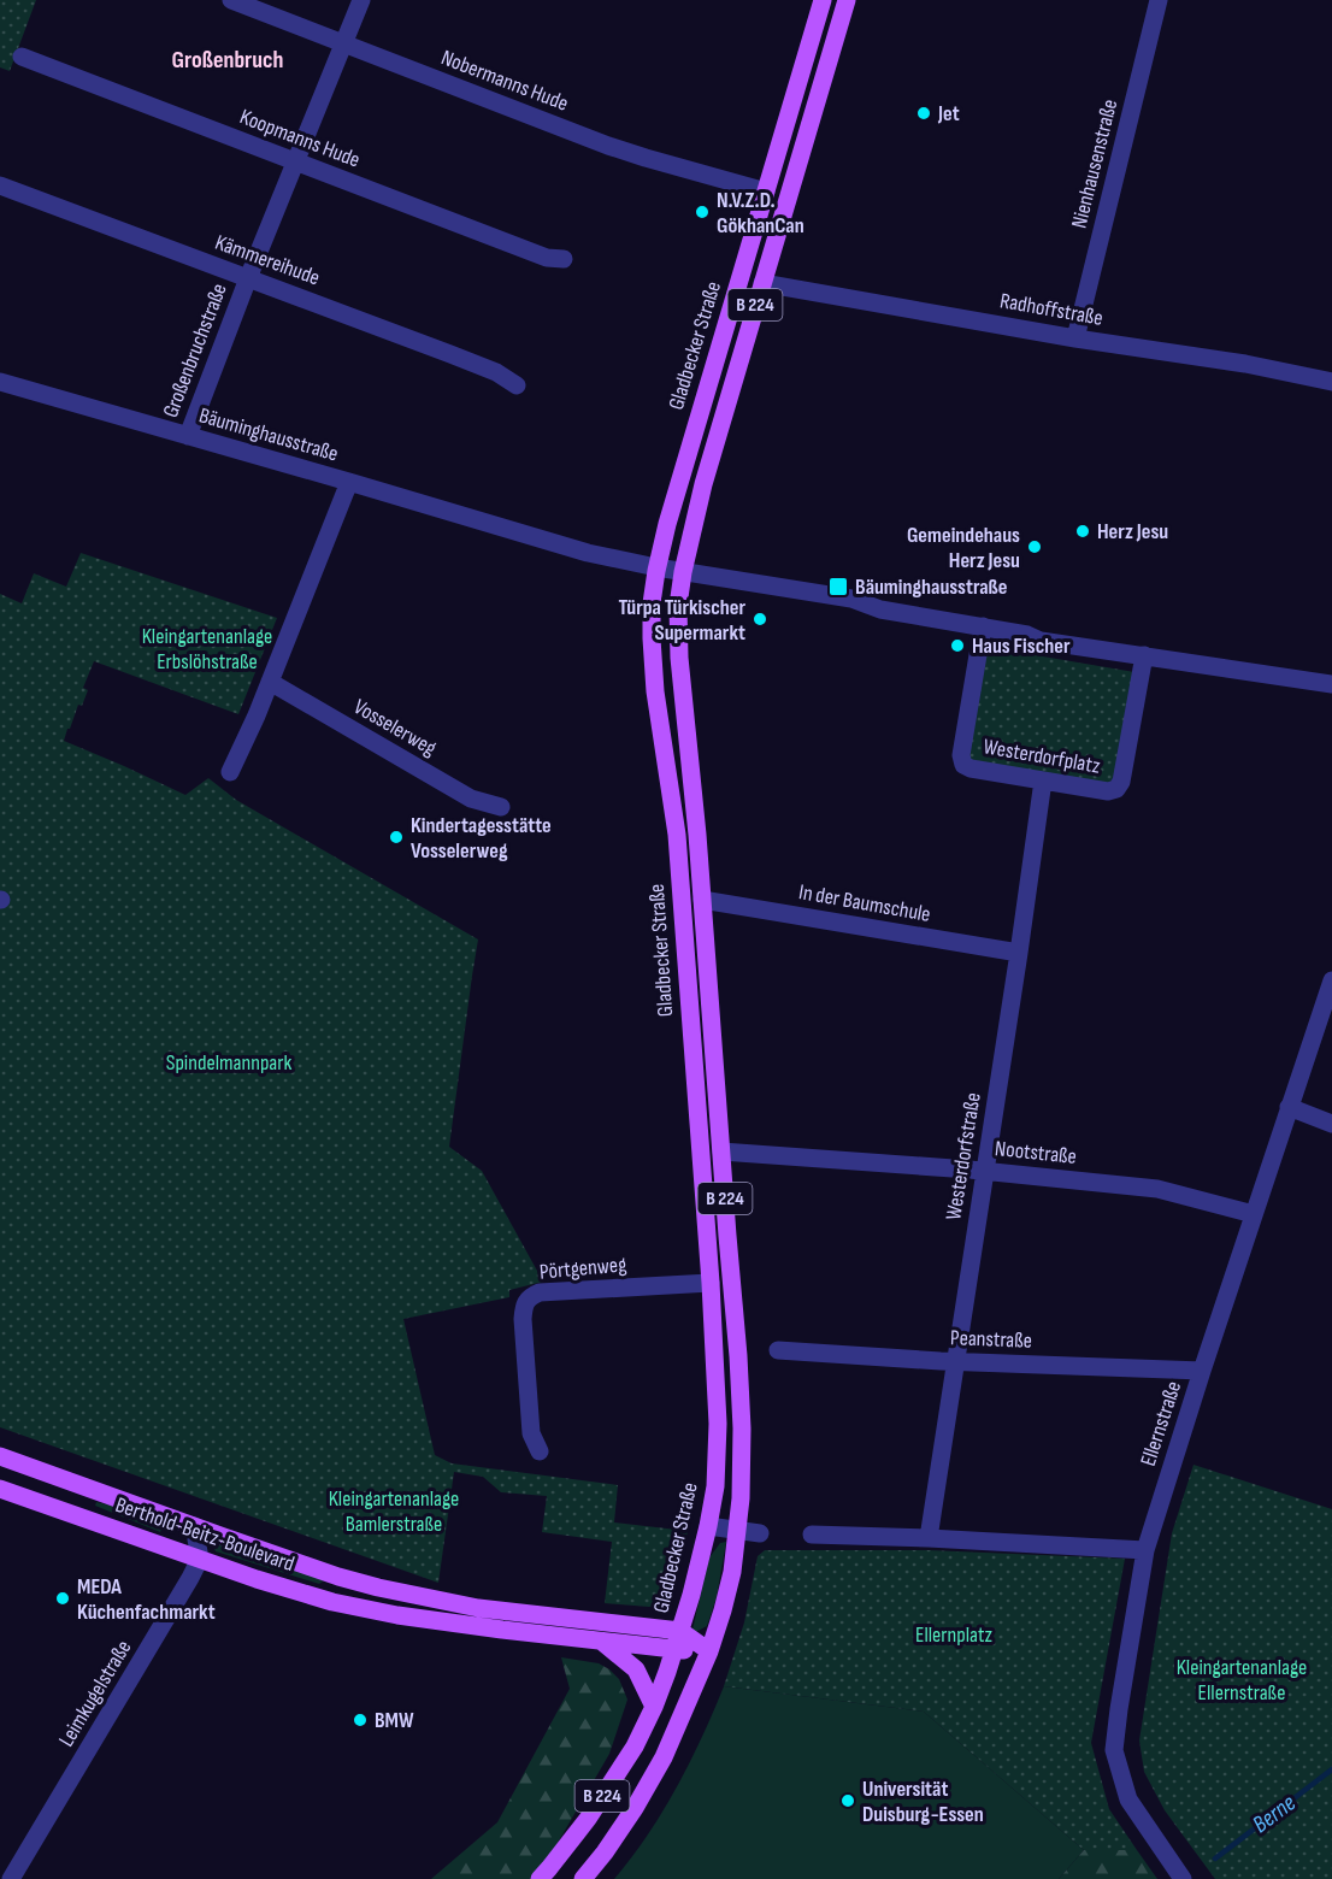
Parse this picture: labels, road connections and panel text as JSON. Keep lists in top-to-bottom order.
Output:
{
  "streets": {
    "main road": ["B 224", "Gladbecker Straße", "Berthold-Beitz-Boulevard"],
    "street": [
      "Nobermanns Hude",
      "Koopmanns Hude",
      "Nienhausenstraße",
      "Kämmereihude",
      "Radhoffstraße",
      "Großenbruchstraße",
      "Bäuminghausstraße",
      "Vosselerweg",
      "Westerdorfplatz",
      "In der Baumschule",
      "Nootstraße",
      "Westerdorfstraße",
      "Pörtgenweg",
      "Peanstraße",
      "Ellernstraße",
      "Leimkugelstraße"
    ]
  },
  "crossings": [
    ["Nobermanns Hude", "Gladbecker Straße"],
    ["Nobermanns Hude", "Großenbruchstraße"],
    ["Koopmanns Hude", "Großenbruchstraße"],
    ["Nienhausenstraße", "Radhoffstraße"],
    ["Kämmereihude", "Großenbruchstraße"],
    ["Radhoffstraße", "Gladbecker Straße"],
    ["Gladbecker Straße", "Bäuminghausstraße"],
    ["Gladbecker Straße", "In der Baumschule"],
    ["Gladbecker Straße", "Nootstraße"],
    ["Gladbecker Straße", "Pörtgenweg"],
    ["Gladbecker Straße", "Berthold-Beitz-Boulevard"],
    ["Großenbruchstraße", "Bäuminghausstraße"],
    ["Bäuminghausstraße", "Westerdorfplatz"],
    ["Westerdorfplatz", "Westerdorfstraße"],
    ["In der Baumschule", "Westerdorfstraße"],
    ["Nootstraße", "Westerdorfstraße"],
    ["Nootstraße", "Ellernstraße"],
    ["Westerdorfstraße", "Peanstraße"],
    ["Peanstraße", "Ellernstraße"],
    ["Berthold-Beitz-Boulevard", "Leimkugelstraße"]
  ],
  "districts": ["Großenbruch"],
  "water": ["Berne"],
  "parks": [
    "Kleingartenanlage Erbslöhstraße",
    "Spindelmannpark",
    "Kleingartenanlage Bamlerstraße",
    "Ellernplatz",
    "Kleingartenanlage Ellernstraße"
  ],
  "places": {
    "other": [
      "Jet",
      "N.V.Z.D. GökhanCan",
      "Herz Jesu",
      "Gemeindehaus Herz Jesu",
      "Türpa Türkischer Supermarkt",
      "Haus Fischer",
      "Kindertagesstätte Vosselerweg",
      "MEDA Küchenfachmarkt",
      "BMW",
      "Universität Duisburg-Essen"
    ],
    "transit": ["Bäuminghausstraße"]
  }
}
